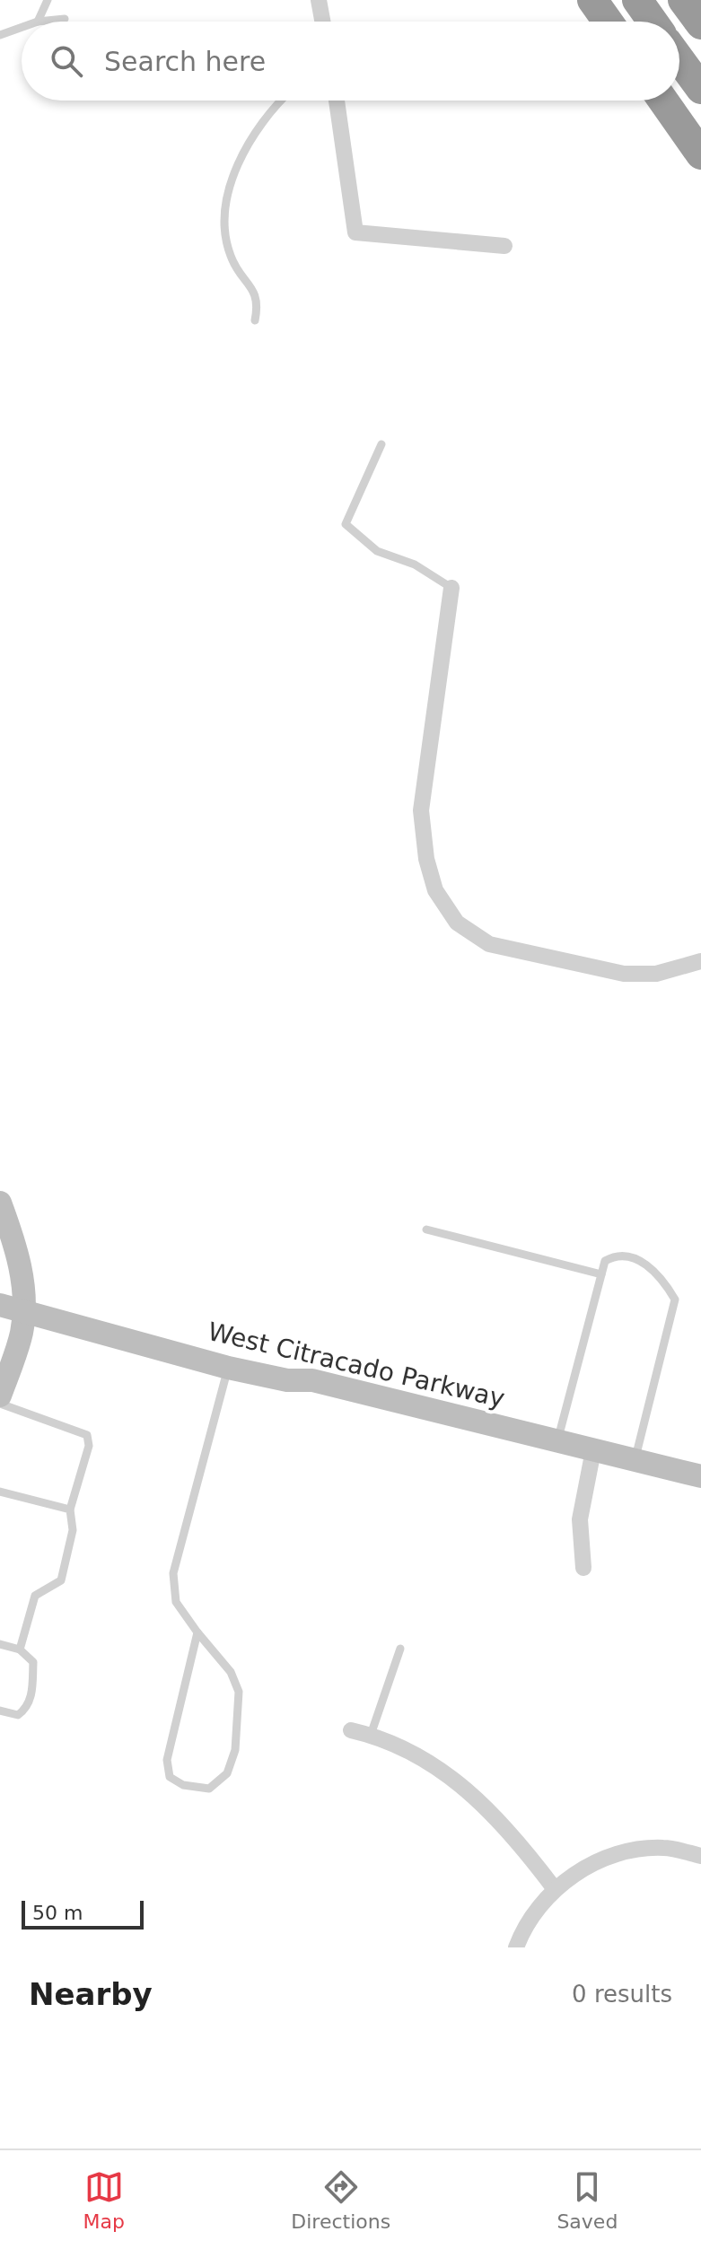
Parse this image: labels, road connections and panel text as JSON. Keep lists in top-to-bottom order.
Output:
{
  "streets": {
    "main road": ["West Citracado Parkway"]
  },
  "scale_bar": "50 m",
  "page": {
    "search": "Search here",
    "scale": "50 m",
    "heading": ["Nearby", "0 results"],
    "nav": ["Map", "Directions", "Saved"]
  }
}
